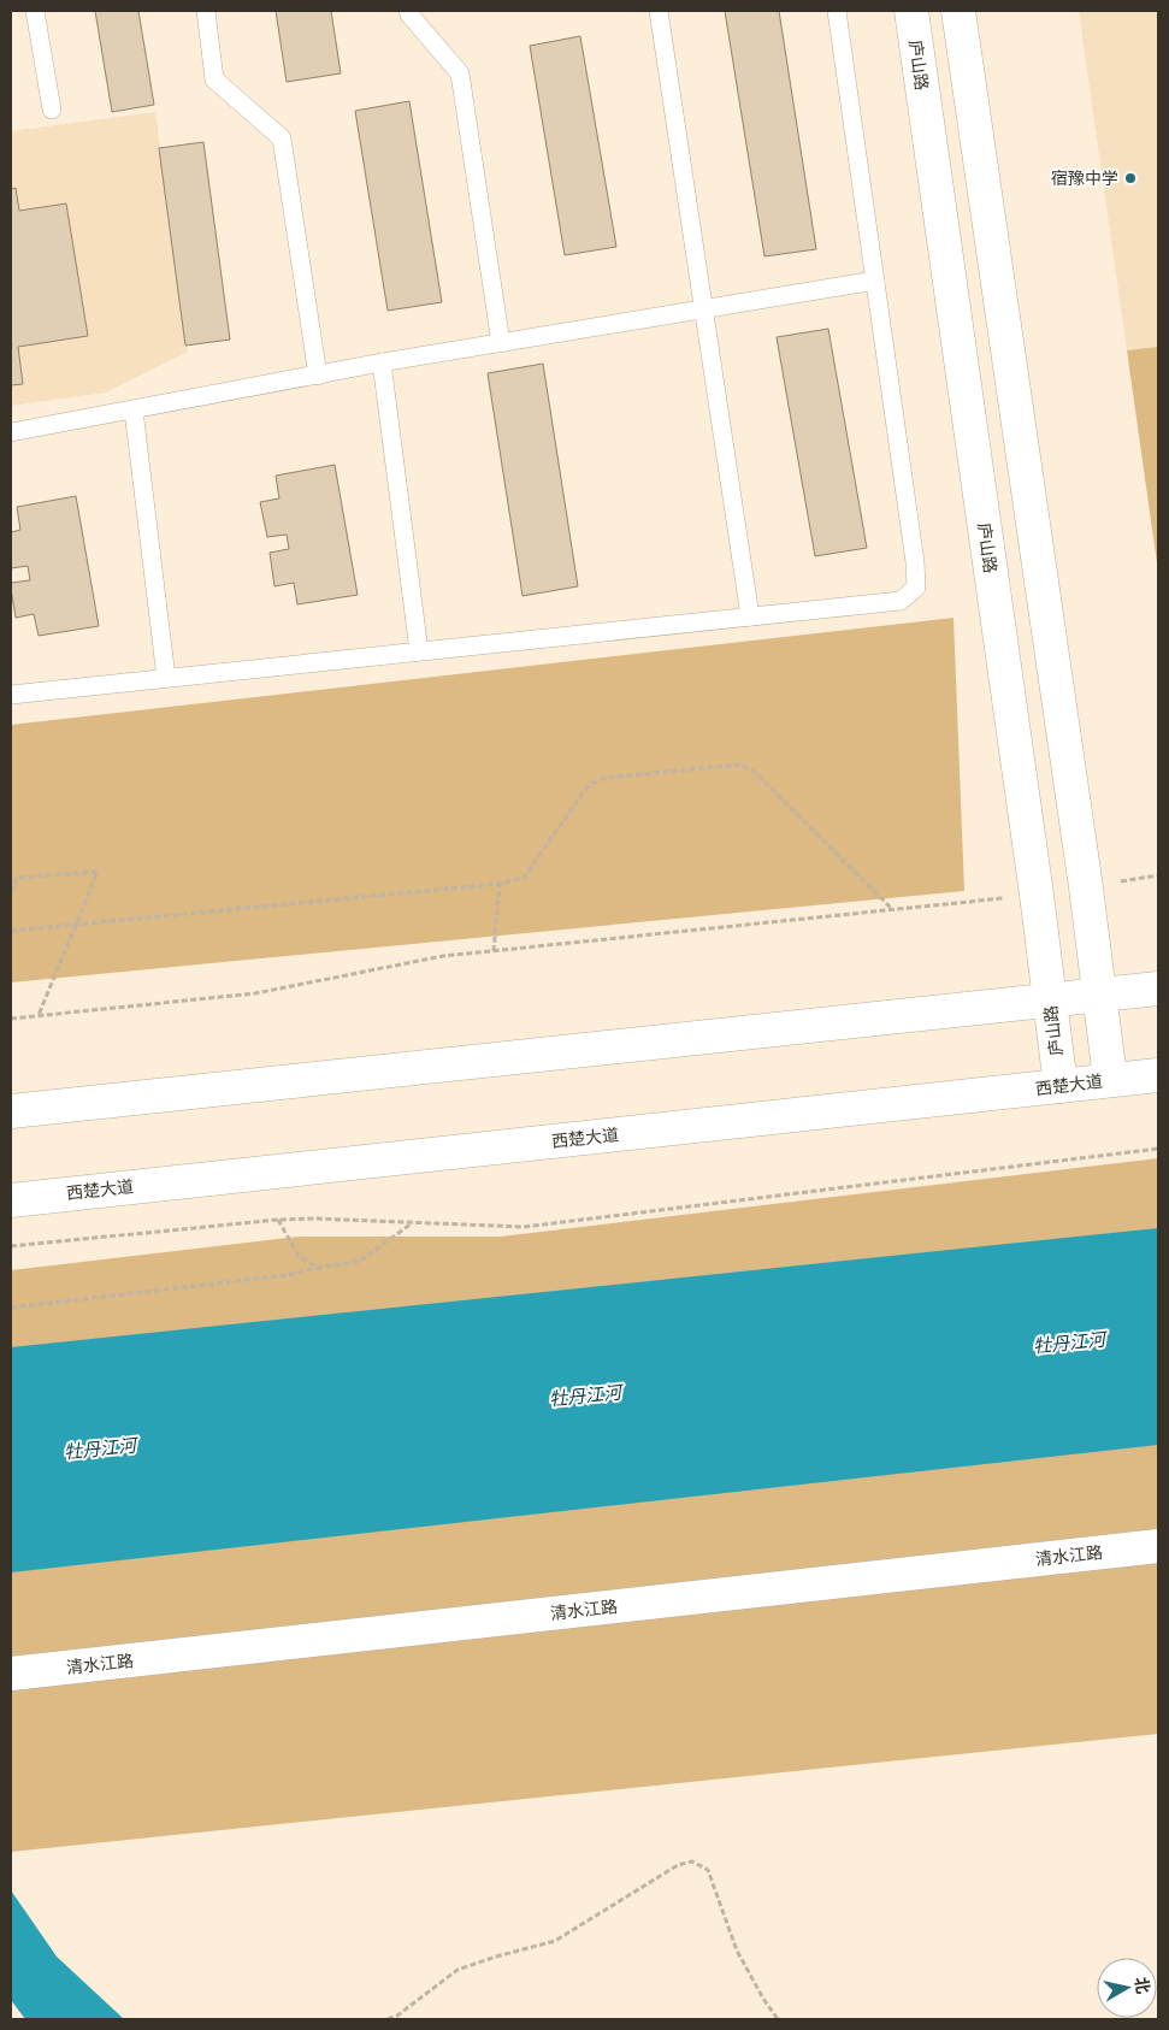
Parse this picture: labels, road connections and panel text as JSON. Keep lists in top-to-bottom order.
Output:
{
  "streets": {
    "main road": ["庐山路", "西楚大道", "清水江路"]
  },
  "crossings": [
    ["庐山路", "西楚大道"]
  ],
  "water": ["牡丹江河"],
  "places": ["宿豫中学"],
  "north": "right"
}
